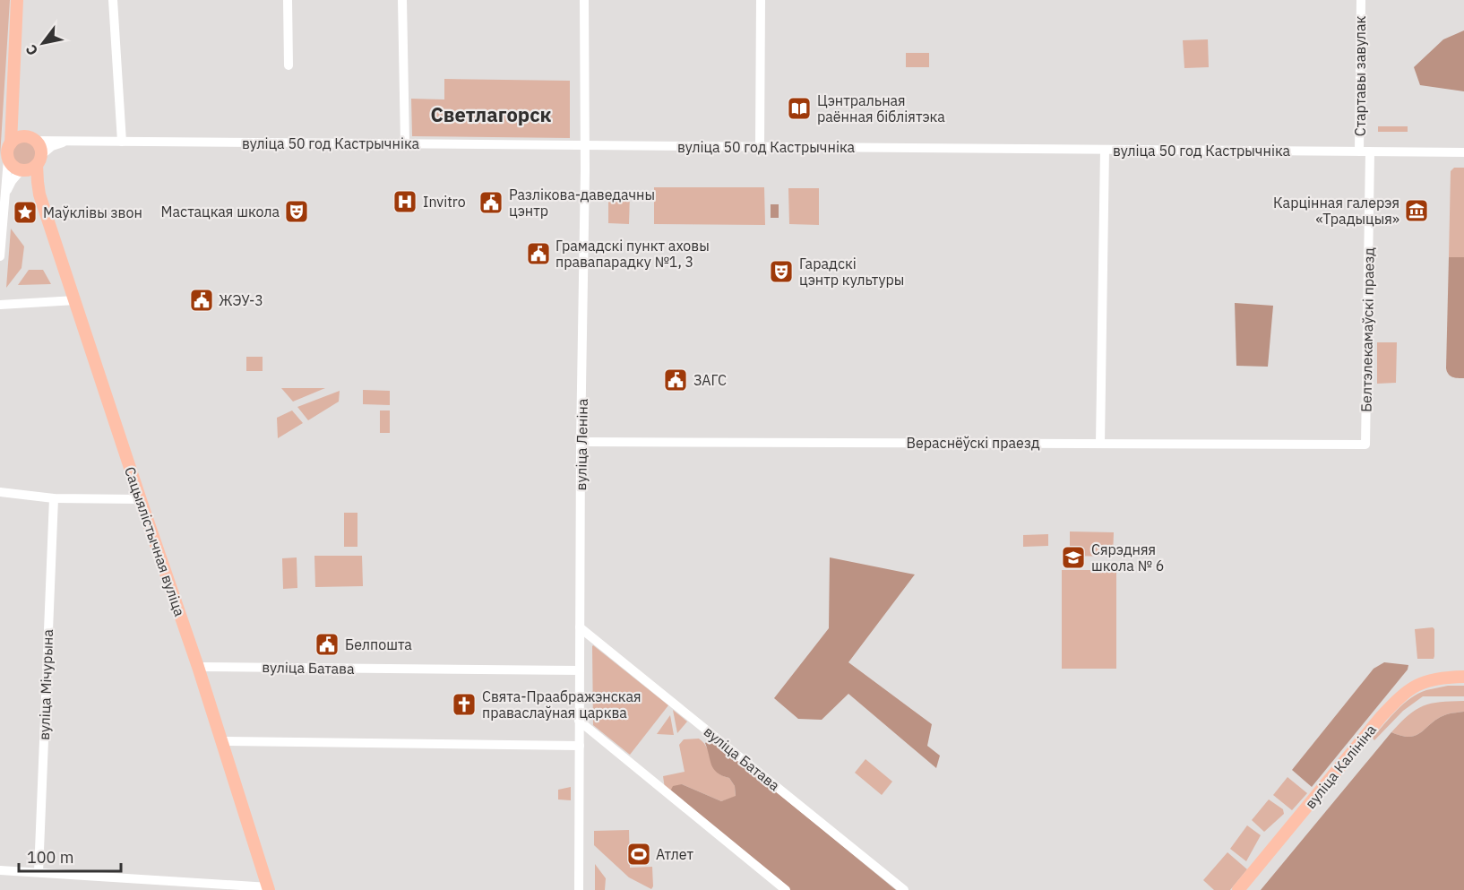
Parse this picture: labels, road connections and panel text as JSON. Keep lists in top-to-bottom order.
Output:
{
  "streets": {
    "main road": ["Сацыялістычная вуліца", "вуліца Калініна"],
    "street": [
      "Стартавы завулак",
      "вуліца 50 год Кастрычніка",
      "Белтэлекамаўскі праезд",
      "Вераснёўскі праезд",
      "вуліца Леніна",
      "вуліца Батава",
      "вуліца Мічурына"
    ]
  },
  "crossings": [
    ["Стартавы завулак", "вуліца 50 год Кастрычніка"],
    ["вуліца 50 год Кастрычніка", "Белтэлекамаўскі праезд"],
    ["вуліца 50 год Кастрычніка", "вуліца Леніна"],
    ["вуліца 50 год Кастрычніка", "Сацыялістычная вуліца"],
    ["Белтэлекамаўскі праезд", "Вераснёўскі праезд"],
    ["Вераснёўскі праезд", "вуліца Леніна"],
    ["вуліца Леніна", "вуліца Батава"],
    ["Сацыялістычная вуліца", "вуліца Батава"]
  ],
  "districts": ["Светлагорск"],
  "places": {
    "library": ["Цэнтральная раённая бібліятэка"],
    "hospital": ["Invitro"],
    "public building": [
      "Разлікова-даведачны цэнтр",
      "Грамадскі пункт аховы правапарадку №1, 3",
      "ЖЭУ-3",
      "ЗАГС",
      "Белпошта"
    ],
    "museum": ["Карцінная галерэя «Традыцыя»"],
    "theatre": ["Мастацкая школа", "Гарадскі цэнтр культуры"],
    "place": ["Маўклівы звон"],
    "school or university": ["Сярэдняя школа № 6"],
    "church": ["Свята-Праабражэнская праваслаўная царква"],
    "sports": ["Атлет"]
  },
  "scale_bar": "100 m",
  "north": "bottom left"
}
